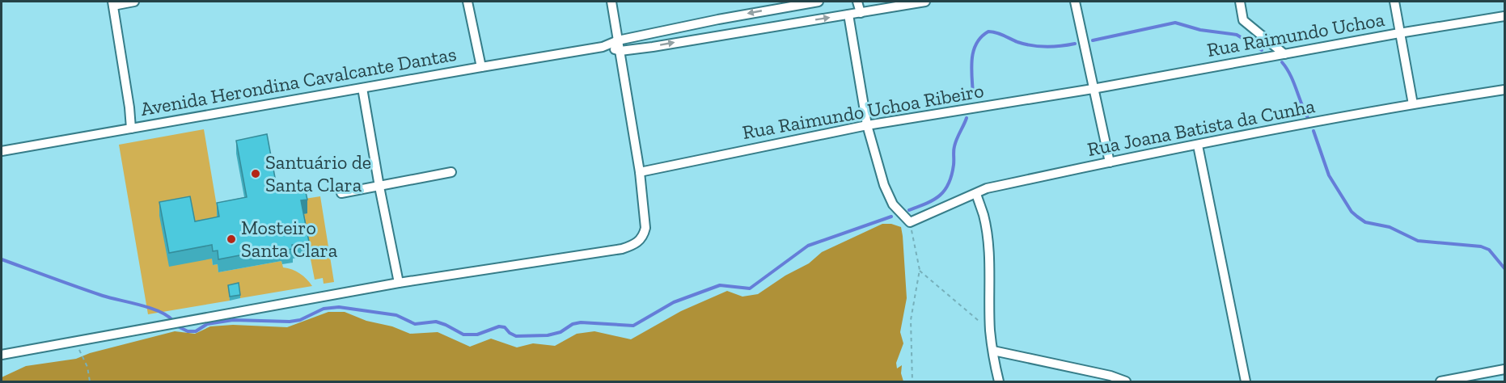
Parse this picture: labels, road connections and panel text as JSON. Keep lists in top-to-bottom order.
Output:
{
  "streets": {
    "street": [
      "Rua Raimundo Uchoa",
      "Avenida Herondina Cavalcante Dantas",
      "Rua Raimundo Uchoa Ribeiro",
      "Rua Joana Batista da Cunha"
    ]
  },
  "crossings": [
    ["Rua Raimundo Uchoa", "Rua Raimundo Uchoa Ribeiro"]
  ],
  "places": ["Santuário de Santa Clara", "Mosteiro Santa Clara"]
}
